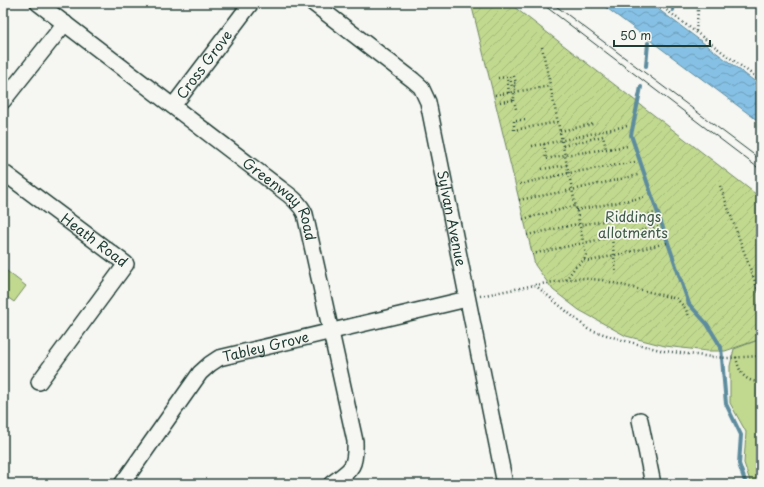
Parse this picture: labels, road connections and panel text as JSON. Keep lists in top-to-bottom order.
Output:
{
  "streets": {
    "street": [
      "Cross Grove",
      "Greenway Road",
      "Sylvan Avenue",
      "Heath Road",
      "Tabley Grove"
    ]
  },
  "crossings": [
    ["Cross Grove", "Greenway Road"],
    ["Greenway Road", "Tabley Grove"],
    ["Sylvan Avenue", "Tabley Grove"]
  ],
  "parks": ["Riddings allotments"],
  "scale_bar": "50 m"
}
